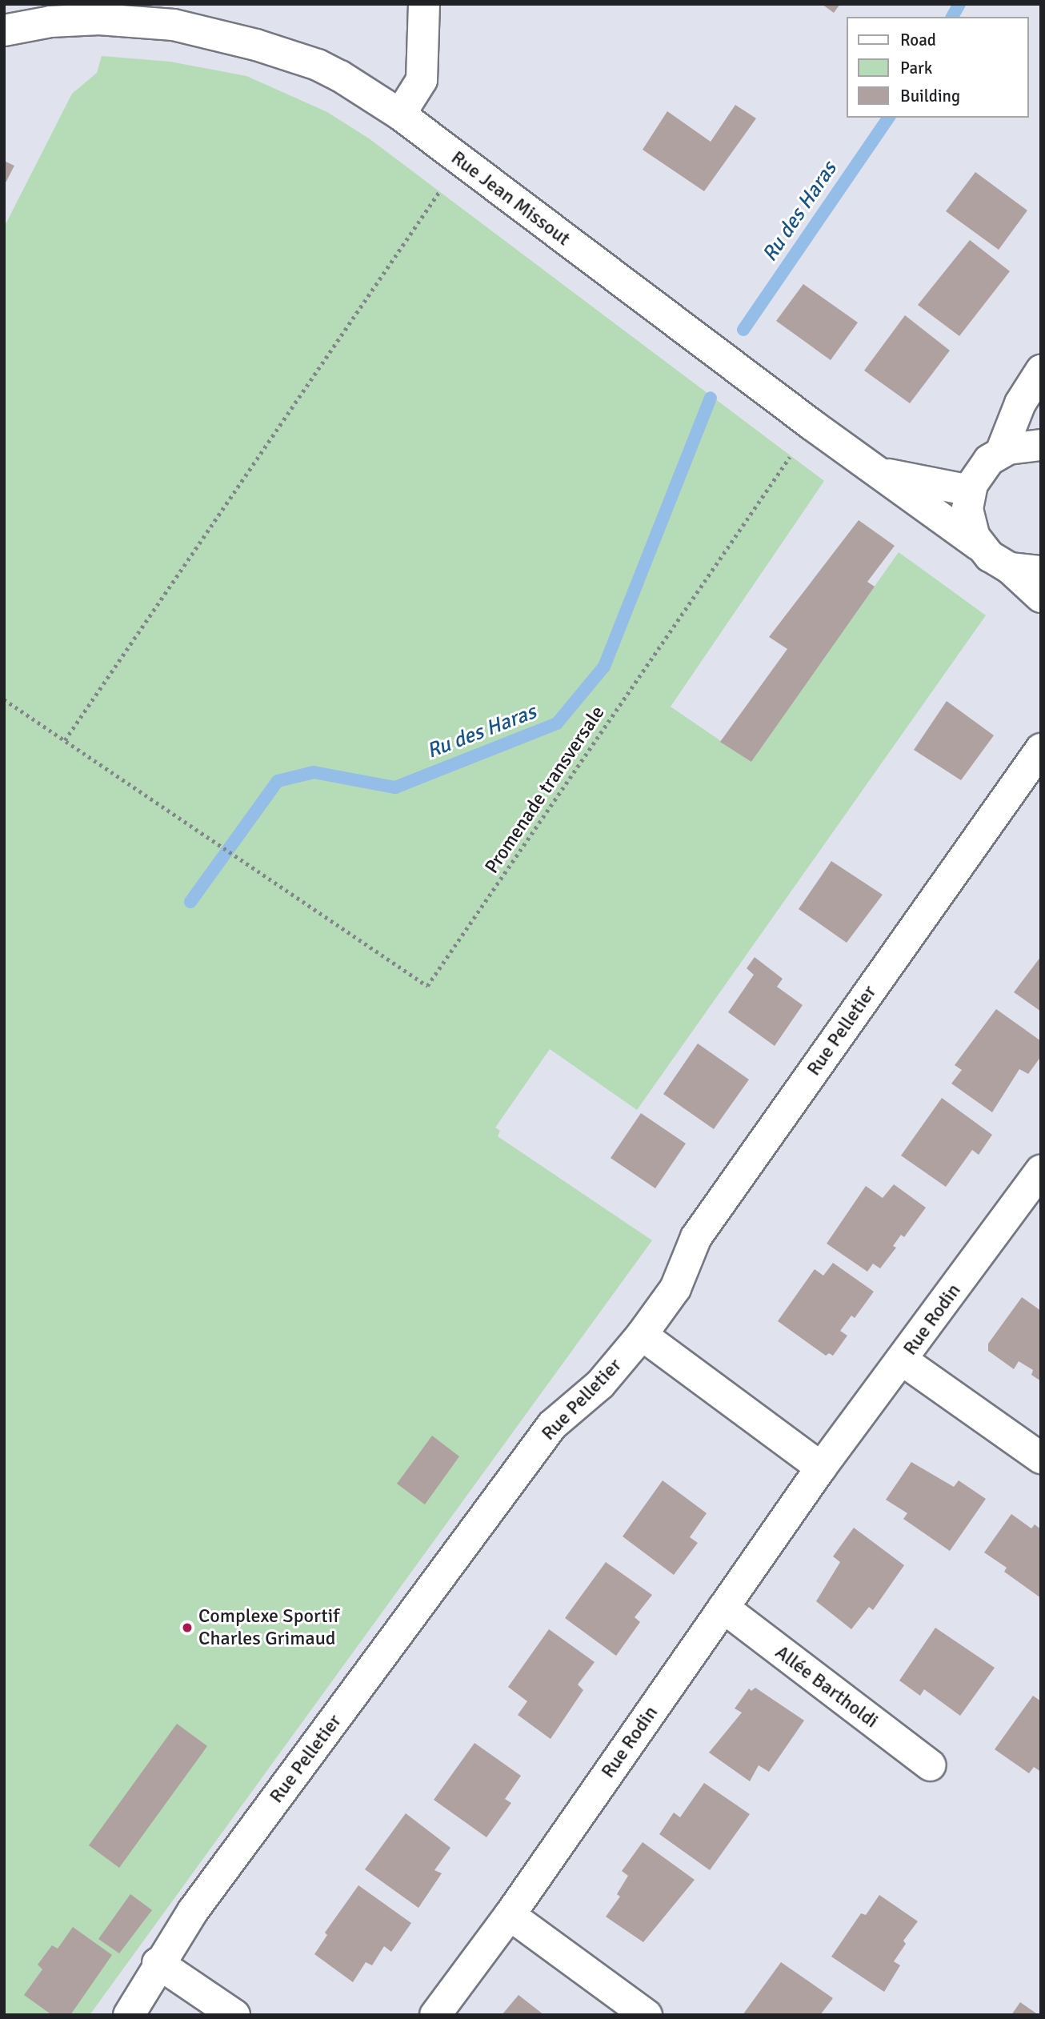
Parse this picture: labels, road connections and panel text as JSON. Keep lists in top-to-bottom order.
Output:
{
  "streets": {
    "street": [
      "Rue Jean Missout",
      "Rue Pelletier",
      "Rue Rodin",
      "Allée Bartholdi"
    ],
    "path": ["Promenade transversale"]
  },
  "crossings": [
    ["Rue Jean Missout", "Promenade transversale"],
    ["Rue Rodin", "Allée Bartholdi"]
  ],
  "water": ["Ru des Haras"],
  "places": ["Complexe Sportif Charles Grimaud"],
  "legend": ["Road", "Park", "Building"]
}
